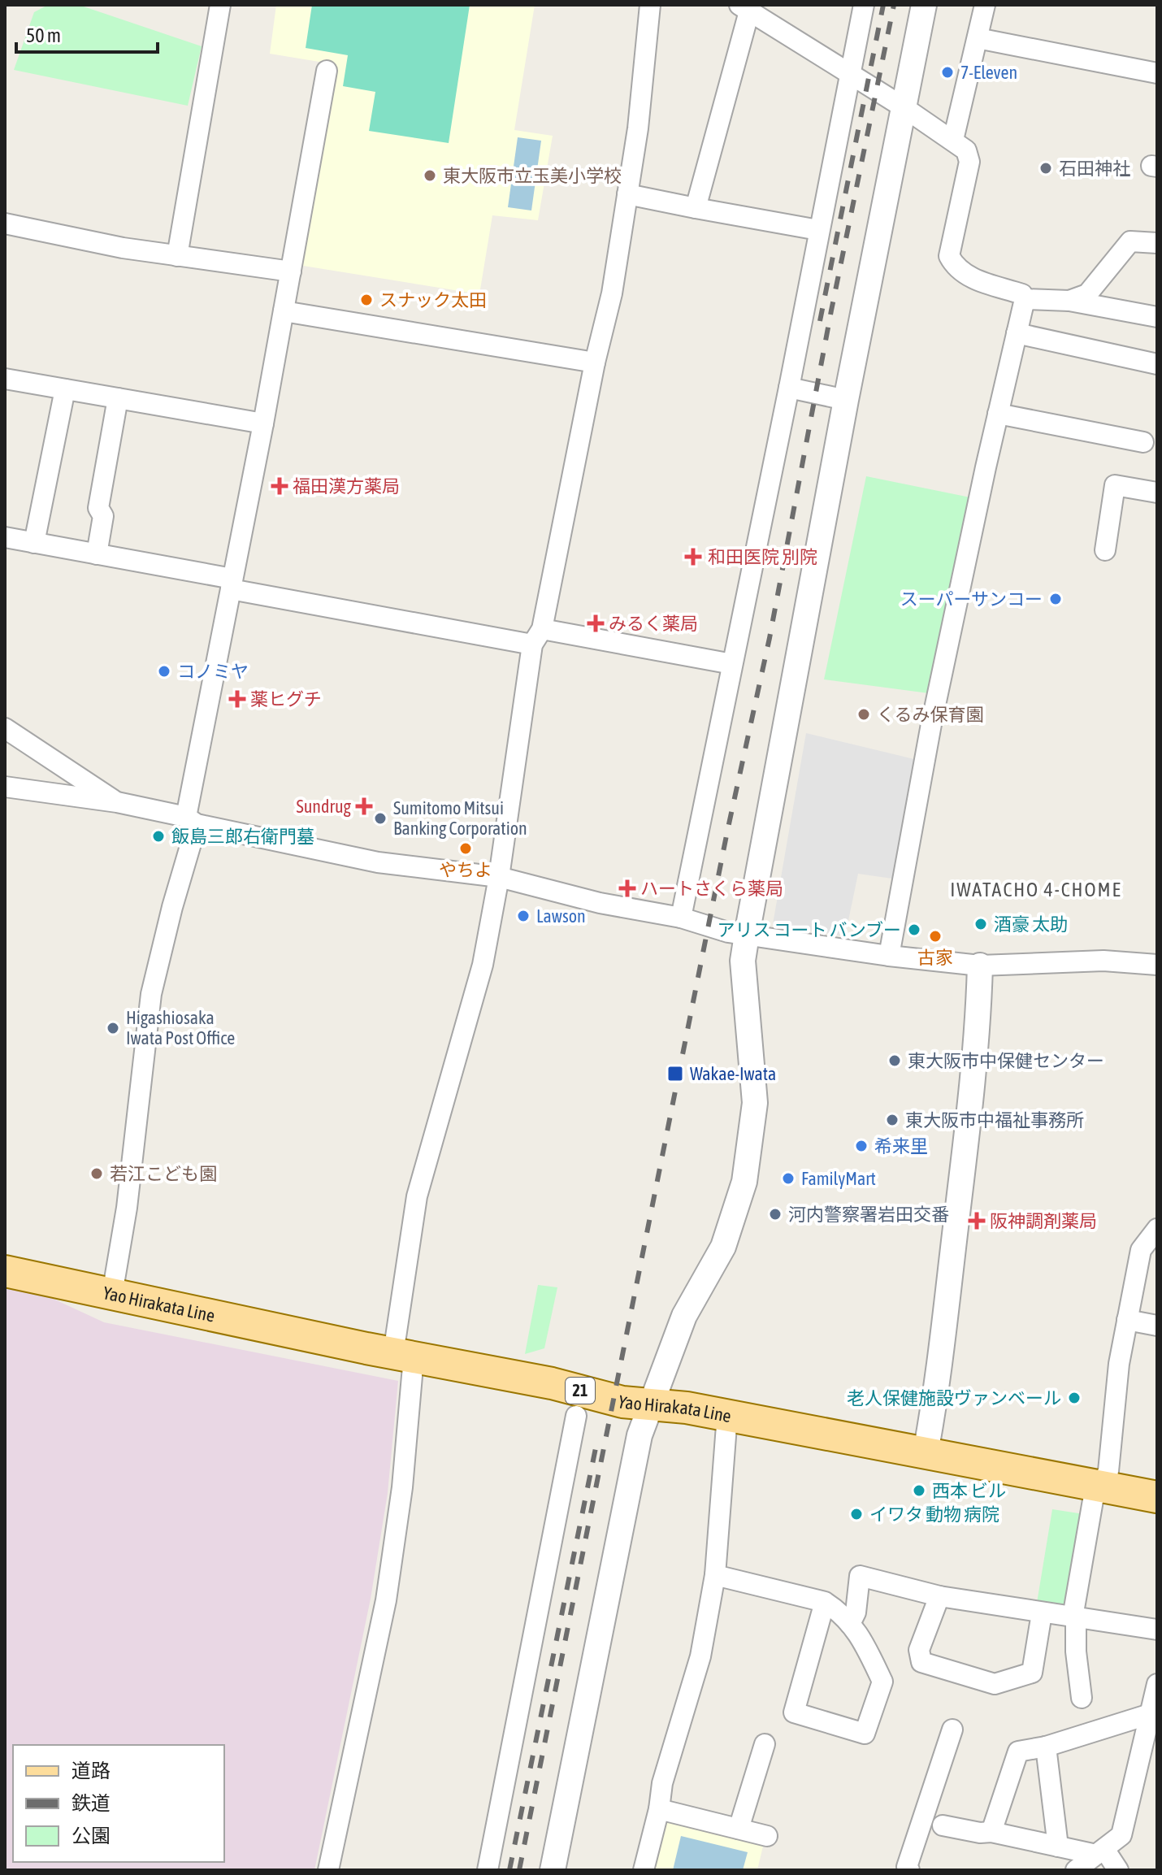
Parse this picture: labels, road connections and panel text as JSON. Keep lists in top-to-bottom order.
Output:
{
  "streets": {
    "main road": ["Yao Hirakata Line", "21"]
  },
  "districts": ["IWATACHO 4-CHOME"],
  "places": {
    "other": [
      "7-Eleven",
      "石田神社",
      "東大阪市立玉美小学校",
      "スナック太田",
      "スーパーサンコー",
      "コノミヤ",
      "くるみ保育園",
      "Sumitomo Mitsui Banking Corporation",
      "飯島三郎右衛門墓",
      "やちよ",
      "Lawson",
      "酒豪 太助",
      "アリス コート バンブー",
      "古家",
      "Higashiosaka Iwata Post Office",
      "東大阪市中保健センター",
      "東大阪市中福祉事務所",
      "希来里",
      "若江こども園",
      "FamilyMart",
      "河内警察署岩田交番",
      "老人保健施設ヴァンベール",
      "西本 ビル",
      "イワタ 動物 病院"
    ],
    "health": [
      "福田漢方薬局",
      "和田医院 別院",
      "みるく薬局",
      "薬ヒグチ",
      "Sundrug",
      "ハートさくら薬局",
      "阪神調剤薬局"
    ],
    "transit": ["Wakae-Iwata"]
  },
  "legend": ["道路", "鉄道", "公園"],
  "scale_bar": "50 m"
}
